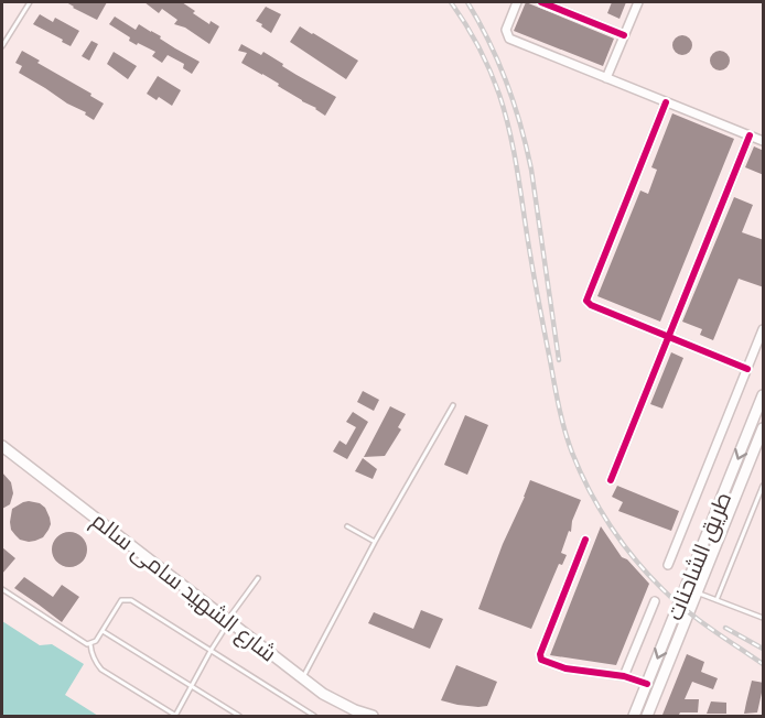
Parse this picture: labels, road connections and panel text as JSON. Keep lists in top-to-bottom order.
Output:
{
  "streets": {
    "main road": ["طريق الشاحنات", "شارع الشهيد سامى سالم"]
  }
}
